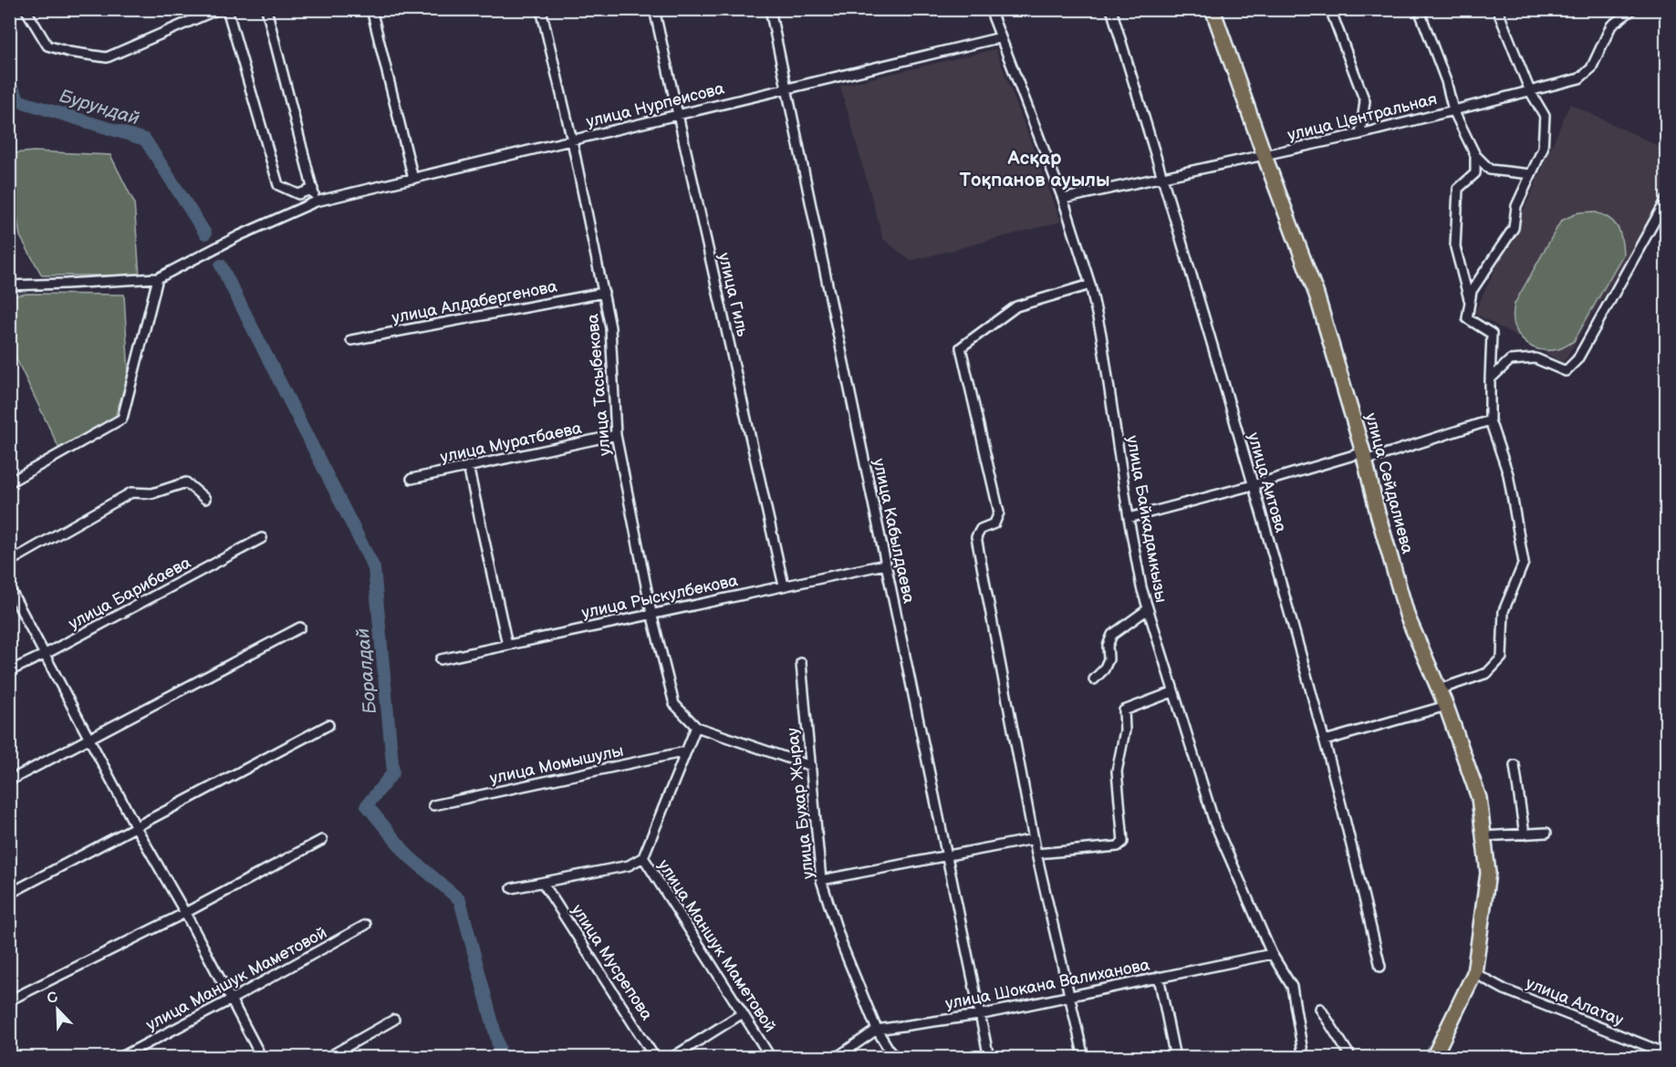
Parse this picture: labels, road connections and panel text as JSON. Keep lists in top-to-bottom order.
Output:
{
  "streets": {
    "main road": ["улица Сейдалиева"],
    "street": [
      "улица Нурпеисова",
      "улица Центральная",
      "улица Гиль",
      "улица Алдабергенова",
      "улица Тасыбекова",
      "улица Муратбаева",
      "улица Аитова",
      "улица Байкадамкызы",
      "улица Кабылдаева",
      "улица Барибаева",
      "улица Рыскулбекова",
      "улица Момышулы",
      "улица Бухар Жырау",
      "улица Маншук Маметовой",
      "улица Мусрепова",
      "улица Шокана Валиханова",
      "улица Алатау"
    ]
  },
  "crossings": [
    ["улица Нурпеисова", "улица Гиль"],
    ["улица Нурпеисова", "улица Тасыбекова"],
    ["улица Нурпеисова", "улица Байкадамкызы"],
    ["улица Нурпеисова", "улица Кабылдаева"],
    ["улица Центральная", "улица Аитова"],
    ["улица Центральная", "улица Сейдалиева"],
    ["улица Центральная", "улица Байкадамкызы"],
    ["улица Гиль", "улица Рыскулбекова"],
    ["улица Алдабергенова", "улица Тасыбекова"],
    ["улица Тасыбекова", "улица Муратбаева"],
    ["улица Тасыбекова", "улица Рыскулбекова"],
    ["улица Тасыбекова", "улица Бухар Жырау"],
    ["улица Тасыбекова", "улица Маншук Маметовой"],
    ["улица Сейдалиева", "улица Алатау"],
    ["улица Байкадамкызы", "улица Шокана Валиханова"],
    ["улица Кабылдаева", "улица Рыскулбекова"],
    ["улица Кабылдаева", "улица Шокана Валиханова"],
    ["улица Момышулы", "улица Маншук Маметовой"],
    ["улица Бухар Жырау", "улица Шокана Валиханова"]
  ],
  "districts": ["Асқар Тоқпанов ауылы"],
  "water": ["Бурундай", "Боралдай"],
  "north": "top left"
}
